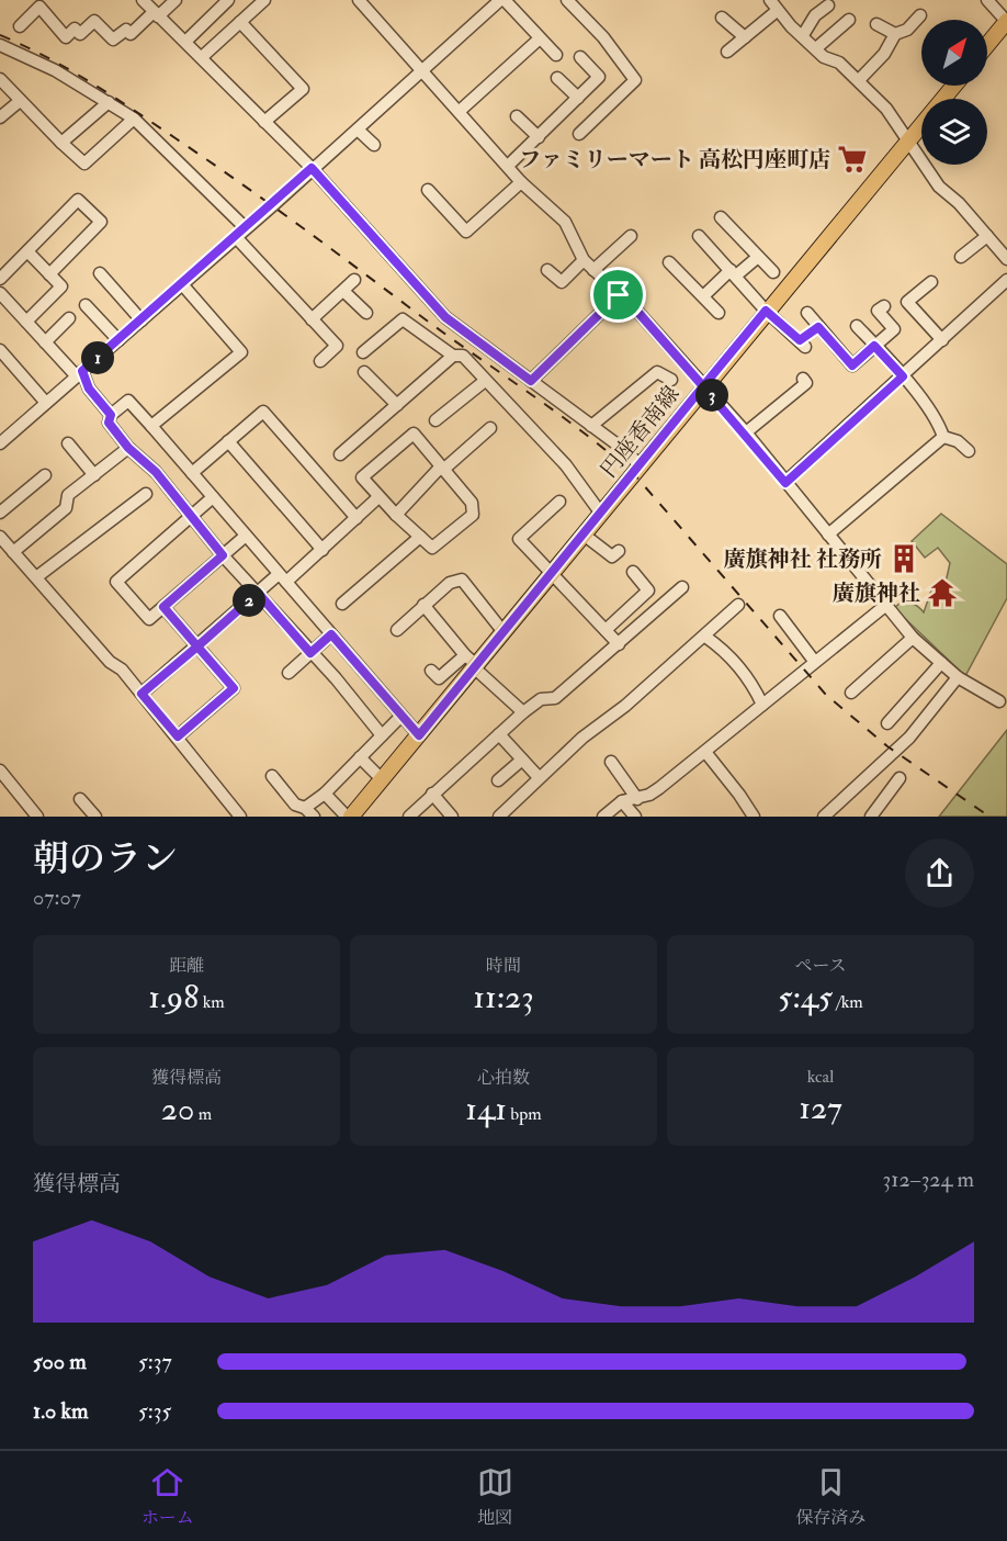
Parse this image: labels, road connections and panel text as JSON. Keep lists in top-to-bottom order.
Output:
{
  "streets": {
    "main road": ["円座香南線"]
  },
  "places": {
    "supermarket": ["ファミリーマート 高松円座町店"],
    "building": ["廣旗神社 社務所"],
    "temple": ["廣旗神社"]
  },
  "north": "top right",
  "page": {
    "pins": ["1", "3", "2"],
    "heading": ["朝のラン", "07:07"],
    "stats": [
      ["距離", "1.98 km"],
      ["時間", "11:23"],
      ["ペース", "5:45 /km"],
      ["獲得標高", "20 m"],
      ["心拍数", "141 bpm"],
      ["kcal", "127"]
    ],
    "chart": ["獲得標高", "312–324 m"],
    "list": [
      {
        "name": "500 m",
        "note": "5:37"
      },
      {
        "name": "1.0 km",
        "note": "5:35"
      }
    ],
    "tabs": ["ホーム", "地図", "保存済み"]
  }
}
